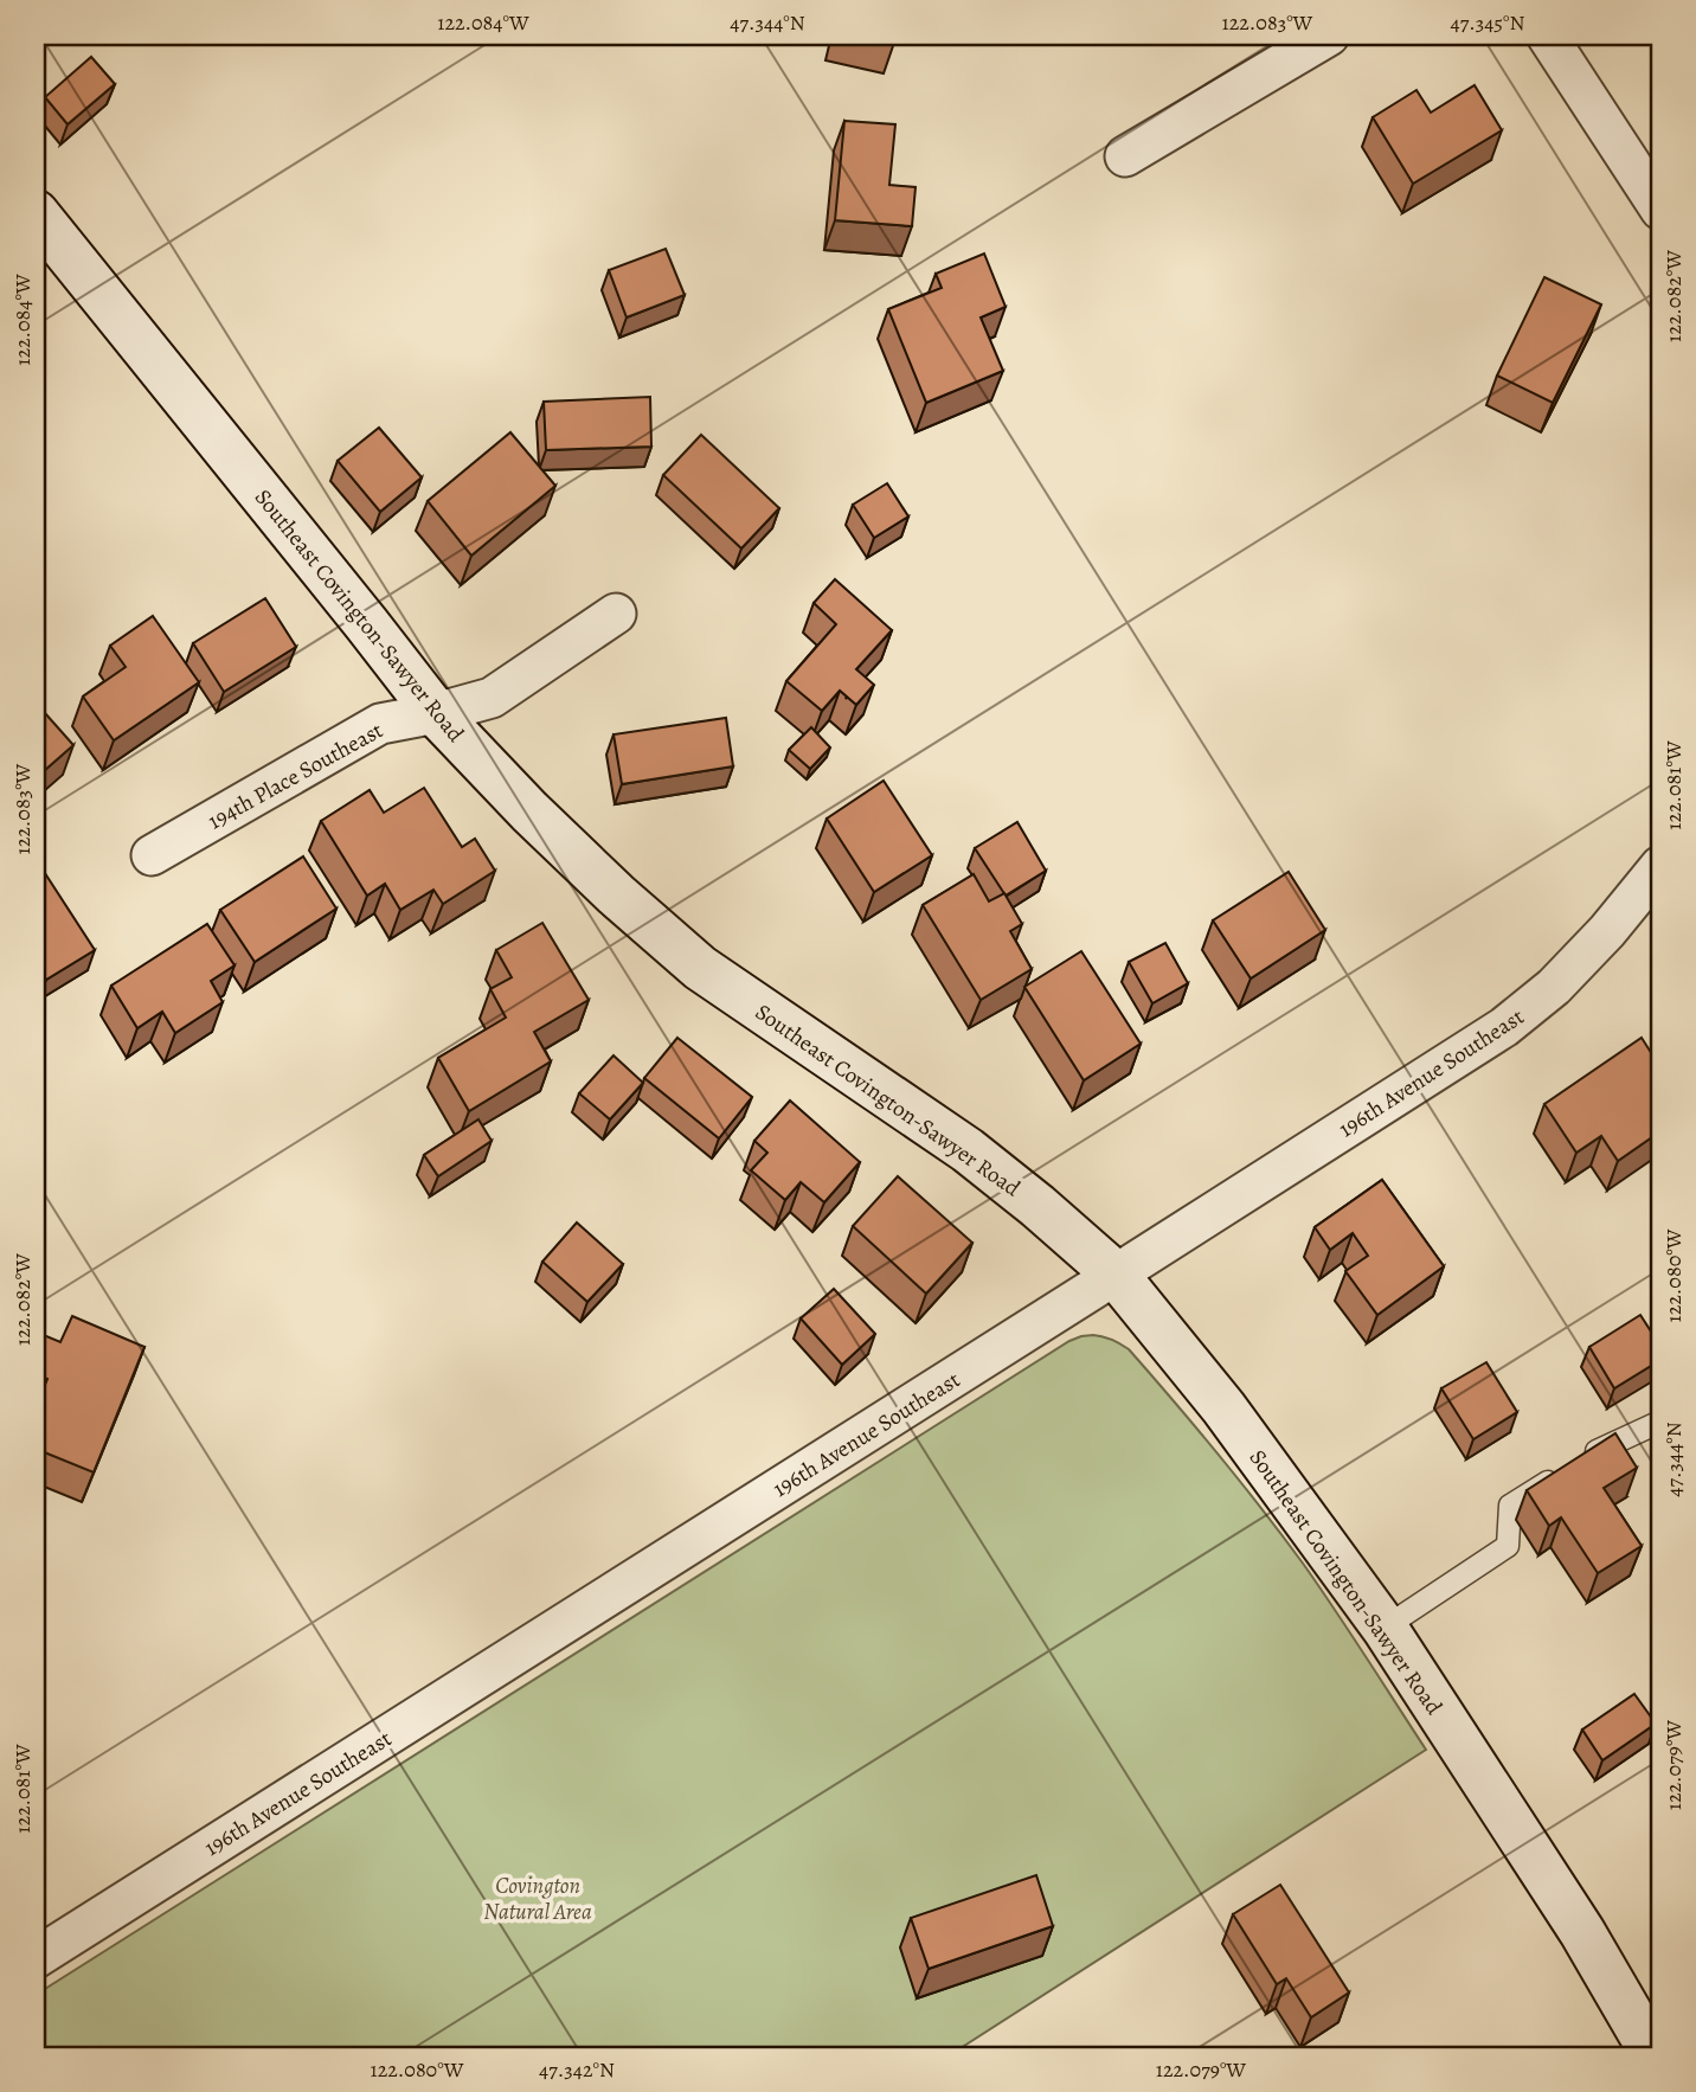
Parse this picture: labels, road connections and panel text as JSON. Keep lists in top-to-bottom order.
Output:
{
  "streets": {
    "street": ["Southeast Covington-Sawyer Road", "194th Place Southeast", "196th Avenue Southeast"]
  },
  "crossings": [
    ["Southeast Covington-Sawyer Road", "194th Place Southeast"],
    ["Southeast Covington-Sawyer Road", "196th Avenue Southeast"]
  ],
  "parks": ["Covington Natural Area"],
  "coordinates": [
    "122.084°W",
    "47.344°N",
    "122.083°W",
    "47.345°N",
    "122.082°W",
    "122.081°W",
    "122.080°W",
    "122.079°W",
    "47.342°N"
  ]
}
